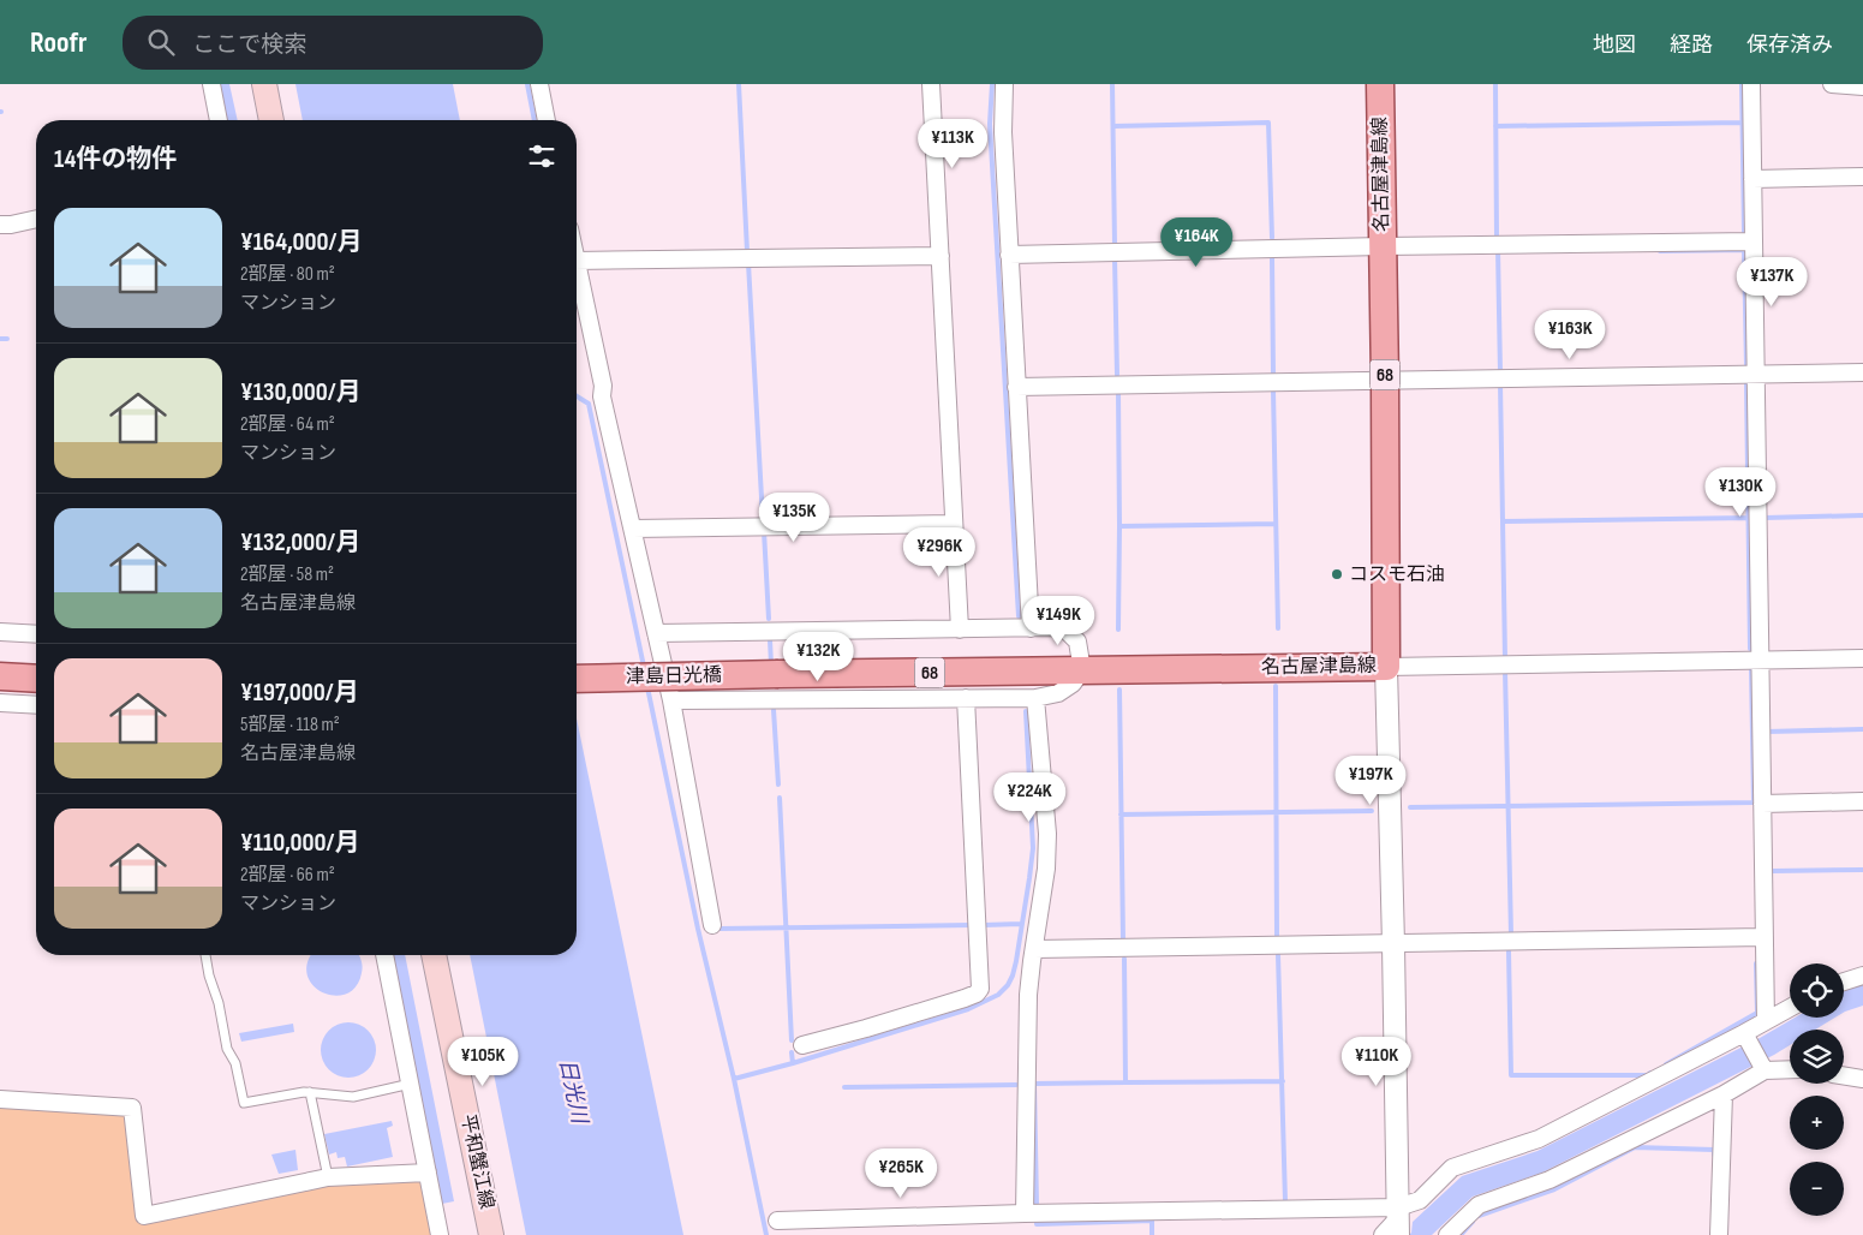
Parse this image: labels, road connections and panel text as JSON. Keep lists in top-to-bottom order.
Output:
{
  "streets": {
    "main road": [
      "名古屋津島線",
      "68",
      "津島日光橋",
      "平和蟹江線"
    ]
  },
  "crossings": [
    ["名古屋津島線", "津島日光橋"]
  ],
  "water": ["日光川"],
  "places": ["コスモ石油"],
  "page": {
    "header": "Roofr",
    "search": "ここで検索",
    "nav": ["地図", "経路", "保存済み"],
    "price": [
      "¥113K",
      "¥164K",
      "¥137K",
      "¥163K",
      "¥130K",
      "¥135K",
      "¥296K",
      "¥149K",
      "¥132K",
      "¥197K",
      "¥224K",
      "¥105K",
      "¥110K",
      "¥265K"
    ],
    "heading": "14件の物件",
    "list": [
      {
        "name": "¥164,000/月",
        "note": "2部屋 · 80 m² · マンション"
      },
      {
        "name": "¥130,000/月",
        "note": "2部屋 · 64 m² · マンション"
      },
      {
        "name": "¥132,000/月",
        "note": "2部屋 · 58 m² · 名古屋津島線"
      },
      {
        "name": "¥197,000/月",
        "note": "5部屋 · 118 m² · 名古屋津島線"
      },
      {
        "name": "¥110,000/月",
        "note": "2部屋 · 66 m² · マンション"
      }
    ],
    "map_buttons": ["+", "−"]
  }
}
